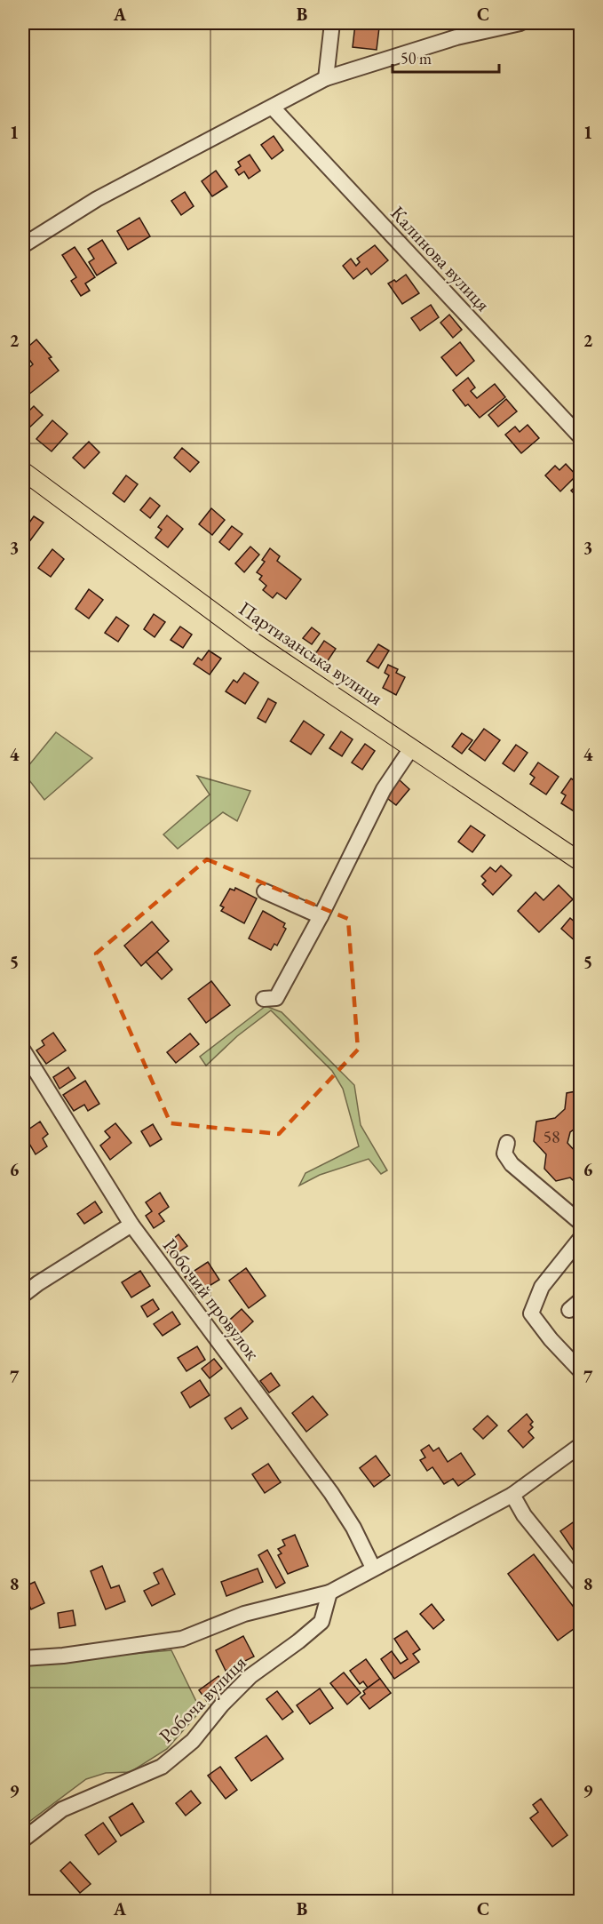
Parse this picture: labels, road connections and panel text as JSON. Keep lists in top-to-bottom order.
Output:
{
  "streets": {
    "main road": ["Партизанська вулиця"],
    "street": ["Калинова вулиця", "Робочий провулок", "Робоча вулиця"]
  },
  "house_numbers": ["58"],
  "scale_bar": "50 m",
  "grid": {
    "columns": ["A", "B", "C"],
    "rows": [
      "1",
      "2",
      "3",
      "4",
      "5",
      "6",
      "7",
      "8",
      "9"
    ]
  }
}
